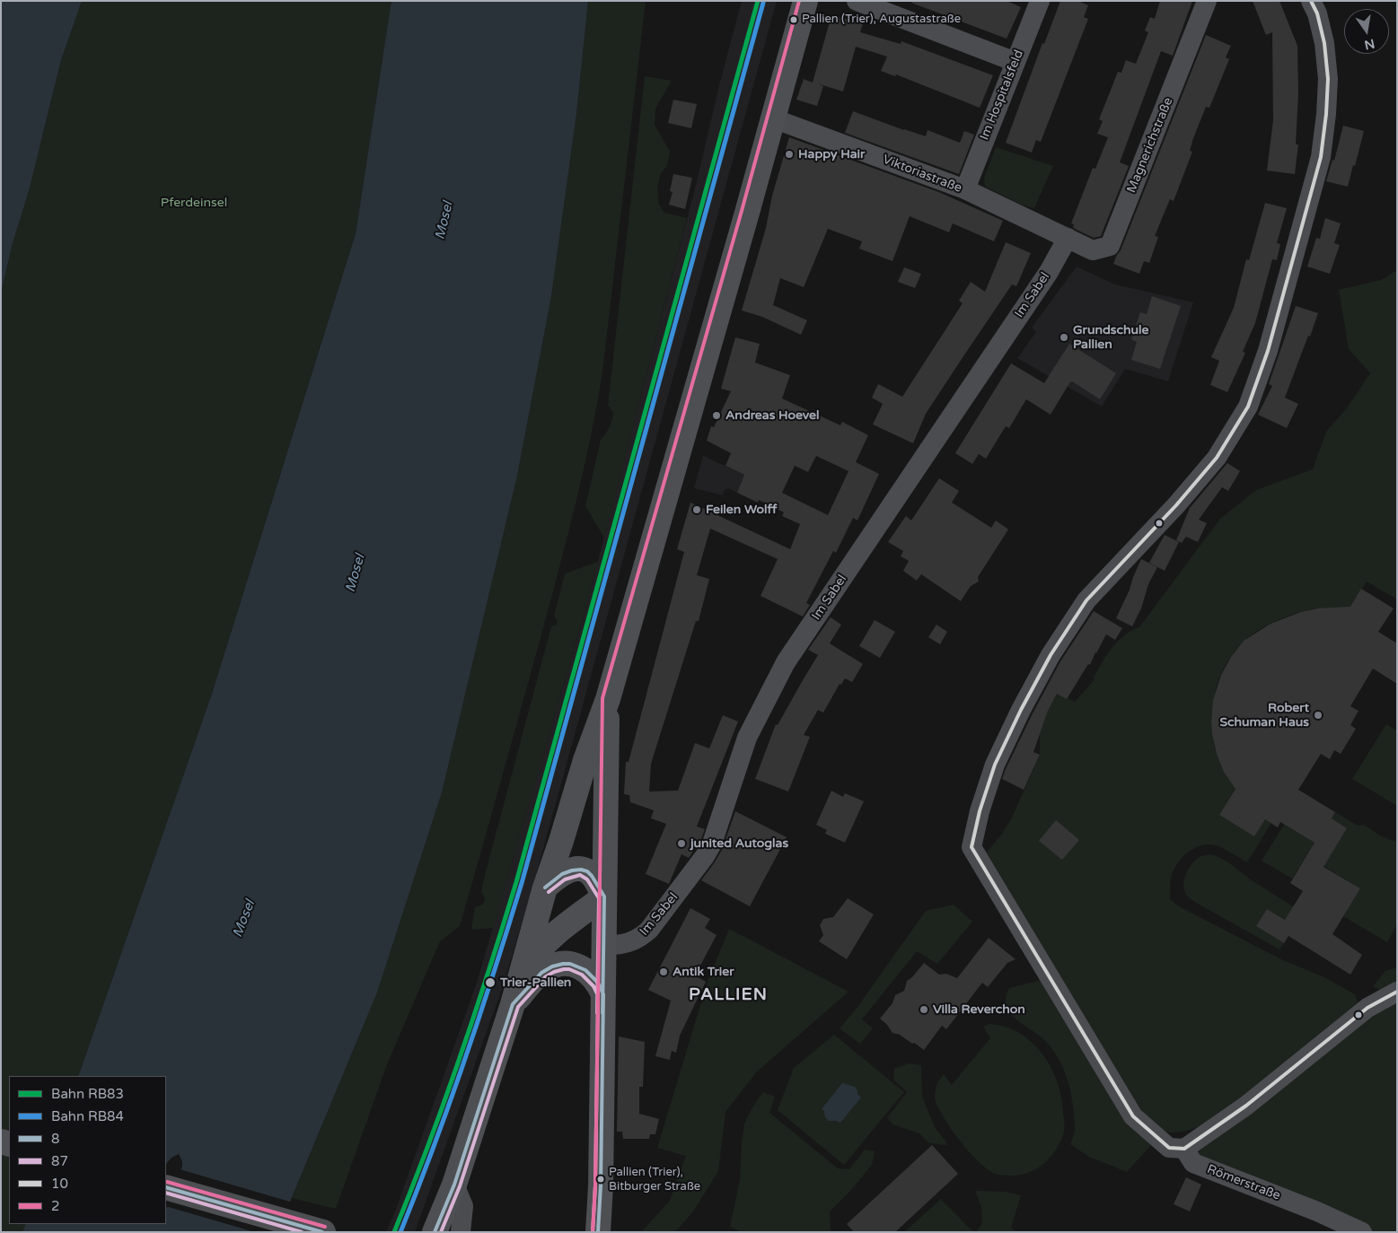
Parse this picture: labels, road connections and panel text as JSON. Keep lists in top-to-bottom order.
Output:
{
  "streets": {
    "street": [
      "Im Hospitalsfeld",
      "Magnerichstraße",
      "Viktoriastraße",
      "Im Sabel",
      "Römerstraße"
    ]
  },
  "crossings": [
    ["Im Hospitalsfeld", "Viktoriastraße"],
    ["Magnerichstraße", "Viktoriastraße"],
    ["Magnerichstraße", "Im Sabel"],
    ["Viktoriastraße", "Im Sabel"]
  ],
  "districts": ["PALLIEN"],
  "water": ["Mosel"],
  "parks": ["Pferdeinsel"],
  "places": [
    "Pallien (Trier), Augustastraße",
    "Happy Hair",
    "Grundschule Pallien",
    "Andreas Hoevel",
    "Feilen Wolff",
    "Robert Schuman Haus",
    "junited Autoglas",
    "Antik Trier",
    "Trier-Pallien",
    "Villa Reverchon",
    "Pallien (Trier), Bitburger Straße"
  ],
  "lines": [
    "rail line RB83",
    "transit line 10",
    "transit line 2",
    "rail line RB84",
    "transit line 8",
    "transit line 87"
  ],
  "legend": [
    "Bahn RB83",
    "Bahn RB84",
    "8",
    "87",
    "10",
    "2"
  ],
  "north": "bottom"
}
